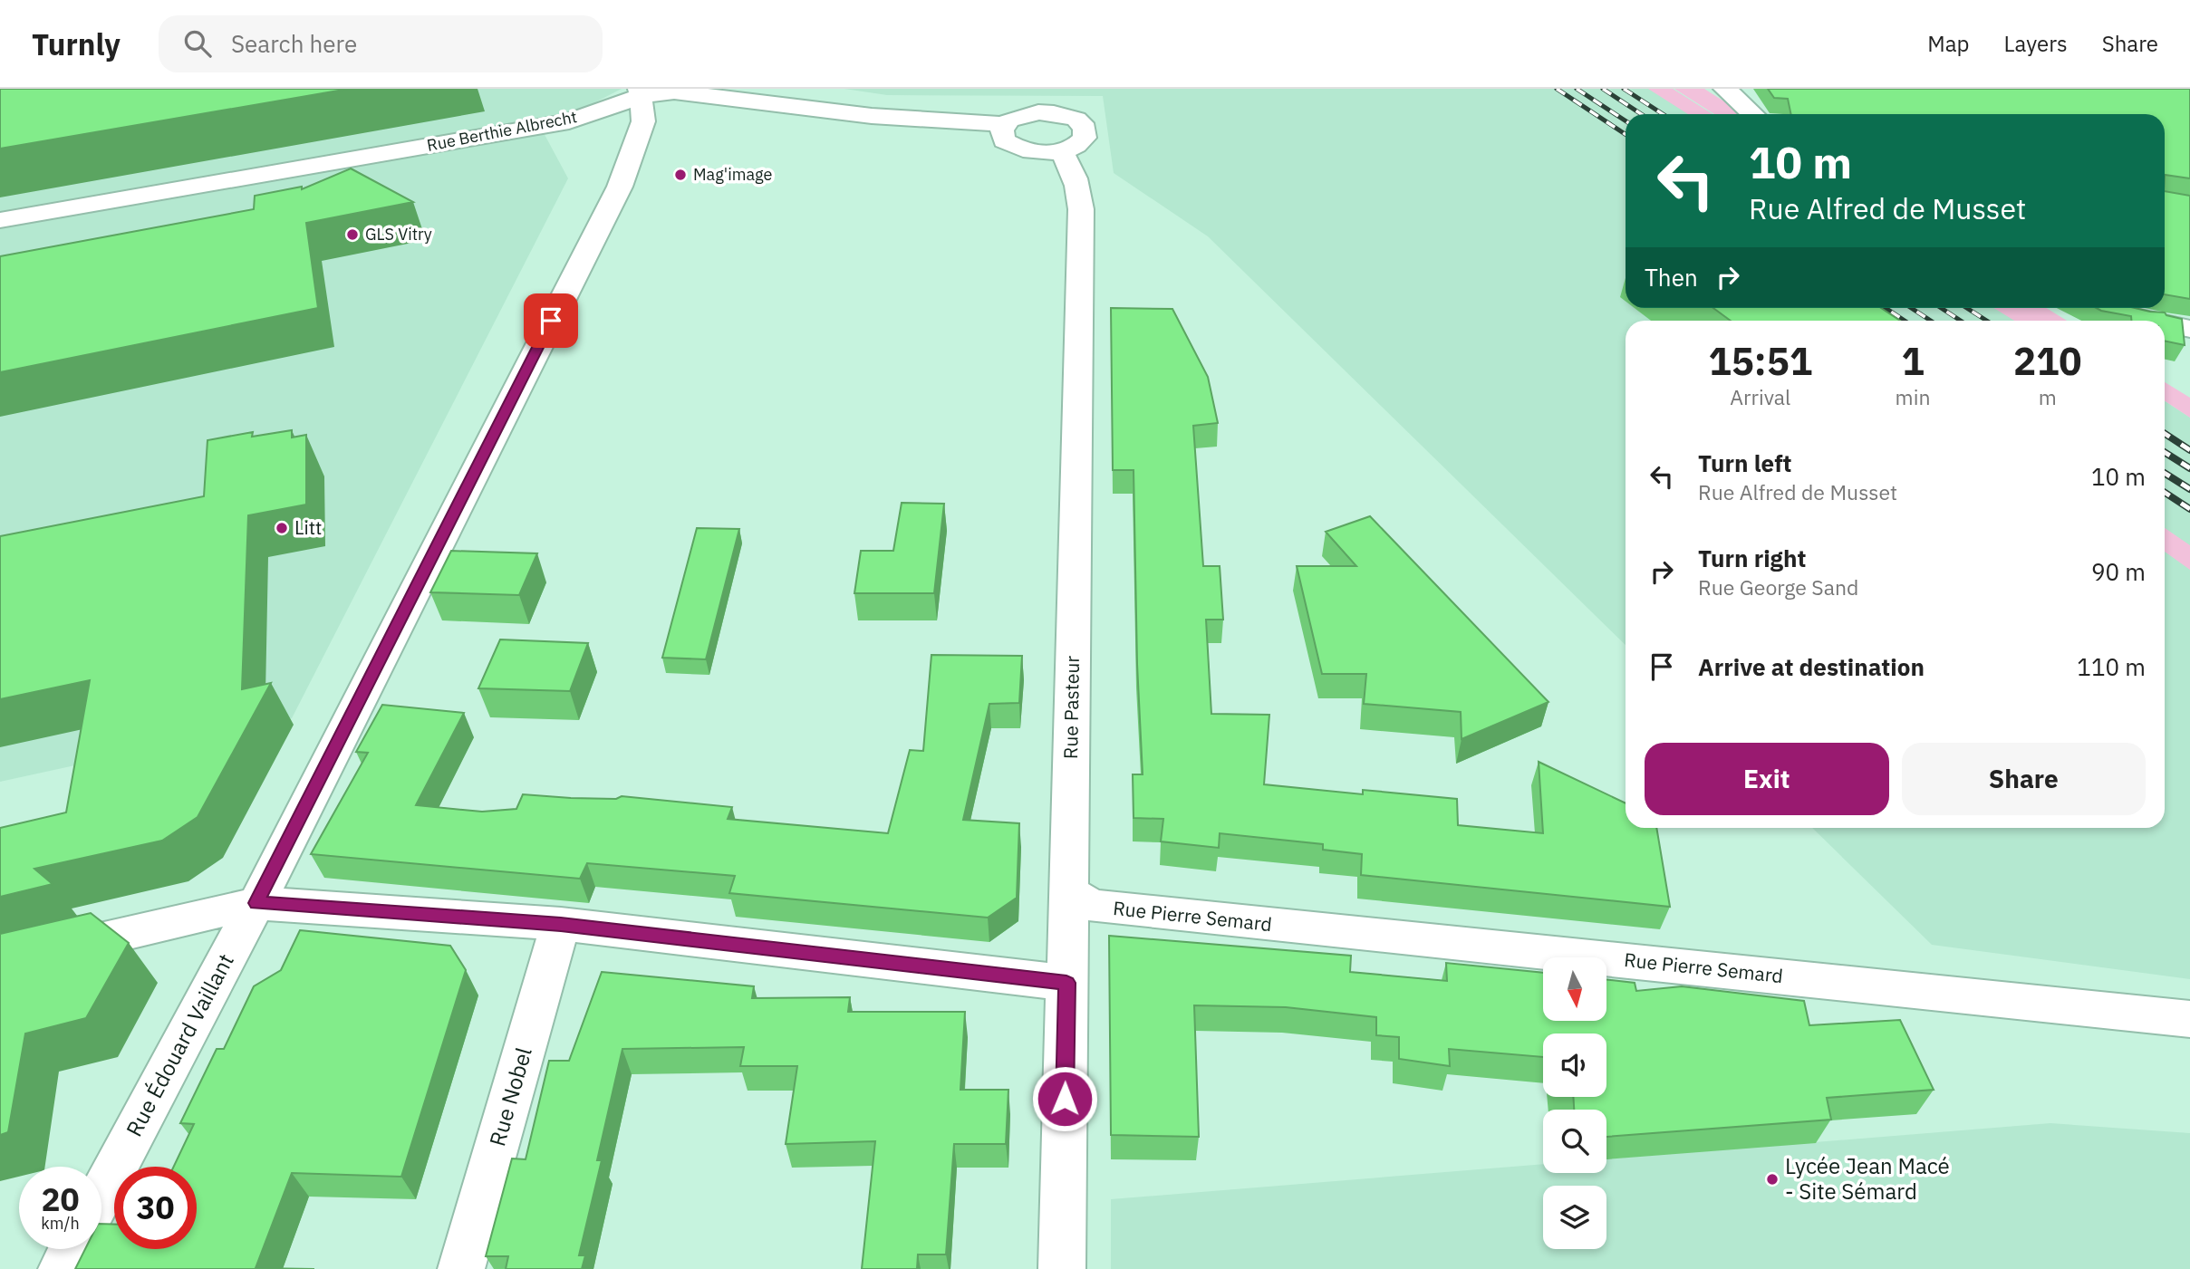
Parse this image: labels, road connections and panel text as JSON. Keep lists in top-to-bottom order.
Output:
{
  "streets": {
    "street": [
      "Rue Berthie Albrecht",
      "Rue Pasteur",
      "Rue Pierre Semard",
      "Rue Édouard Vaillant",
      "Rue Nobel"
    ]
  },
  "crossings": [
    ["Rue Berthie Albrecht", "Rue Édouard Vaillant"],
    ["Rue Pasteur", "Rue Pierre Semard"]
  ],
  "places": [
    "Mag'image",
    "GLS Vitry",
    "Litt",
    "Lycée Jean Macé - Site Sémard"
  ],
  "north": "bottom",
  "page": {
    "header": "Turnly",
    "search": "Search here",
    "nav": ["Map", "Layers", "Share"],
    "turn": ["10 m", "Rue Alfred de Musset"],
    "then": "Then",
    "eta": [
      "15:51",
      "Arrival",
      "1",
      "min",
      "210",
      "m"
    ],
    "list": [
      {
        "name": "Turn left",
        "note": "Rue Alfred de Musset",
        "value": "10 m"
      },
      {
        "name": "Turn right",
        "note": "Rue George Sand",
        "value": "90 m"
      },
      {
        "name": "Arrive at destination",
        "value": "110 m"
      }
    ],
    "buttons": ["Exit", "Share"],
    "speed": "20 km/h",
    "limit": "30"
  }
}
